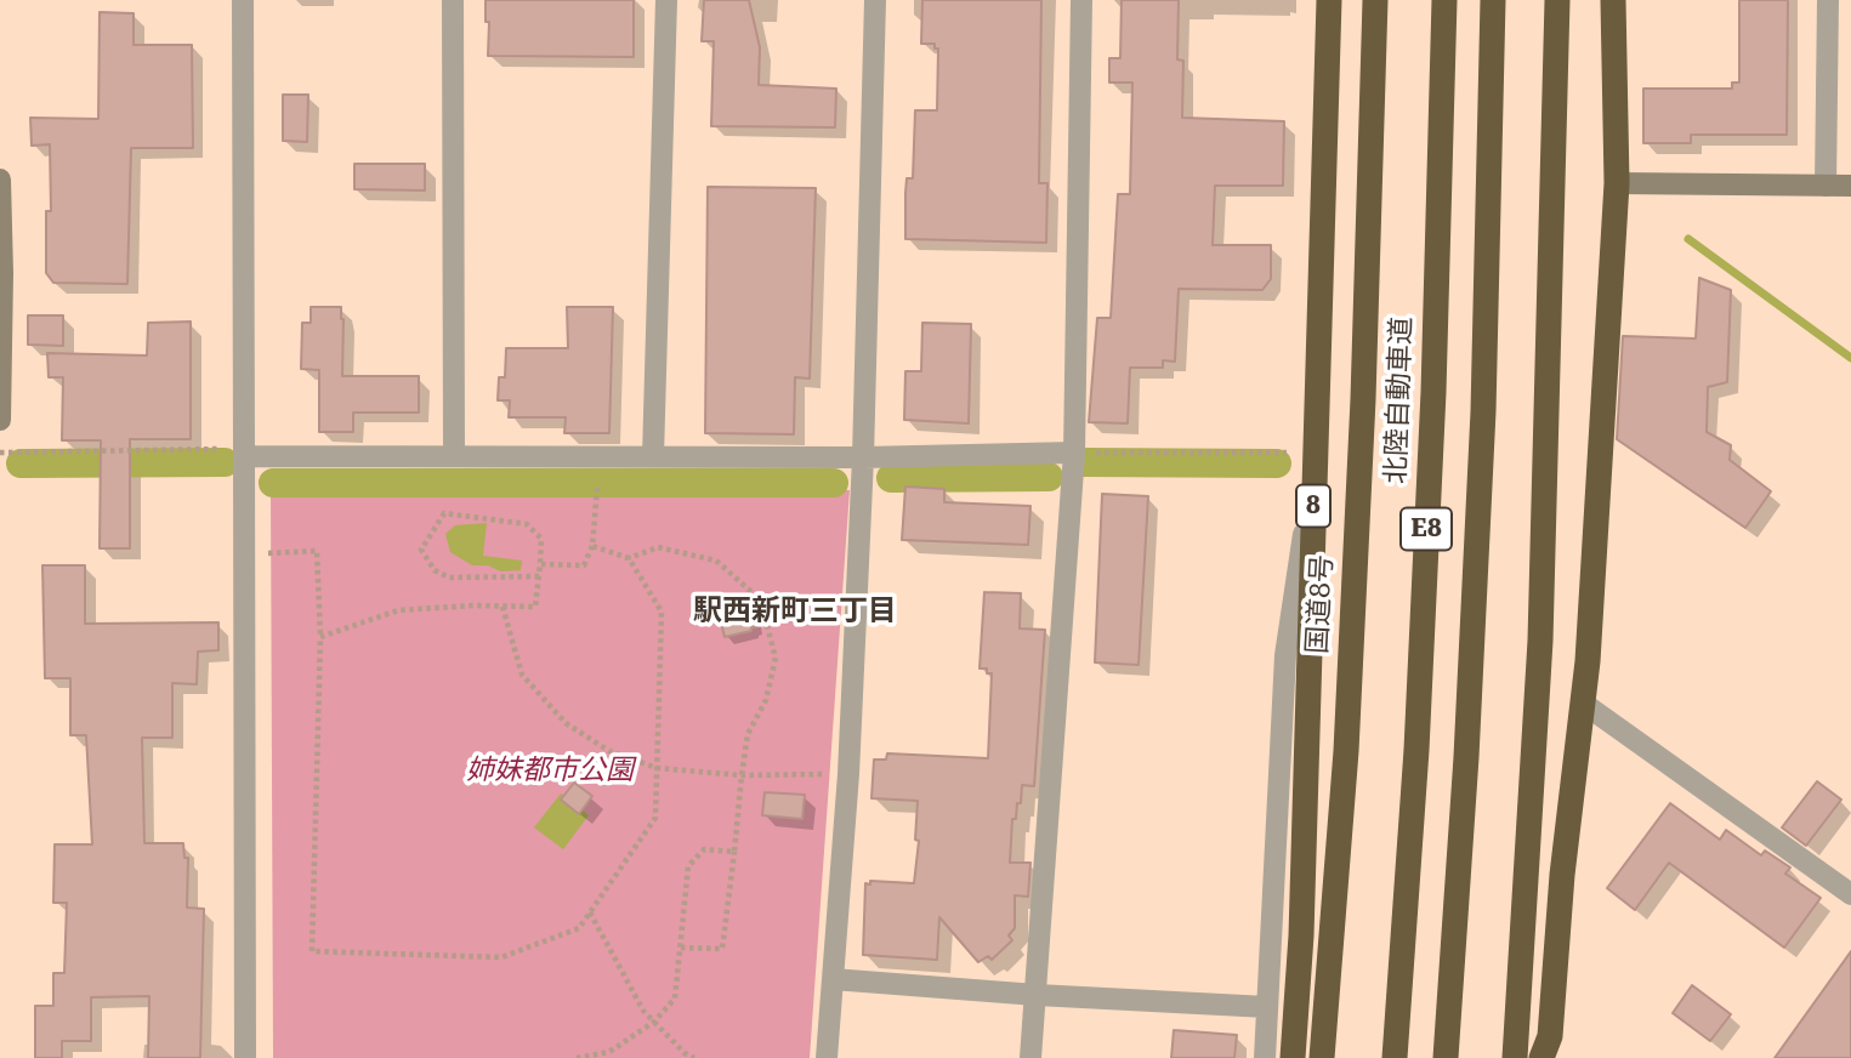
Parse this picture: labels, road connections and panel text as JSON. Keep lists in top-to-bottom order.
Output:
{
  "streets": {
    "highway": [
      "北陸自動車道",
      "8",
      "E8",
      "国道8号"
    ]
  },
  "districts": ["駅西新町三丁目"],
  "parks": ["姉妹都市公園"]
}
